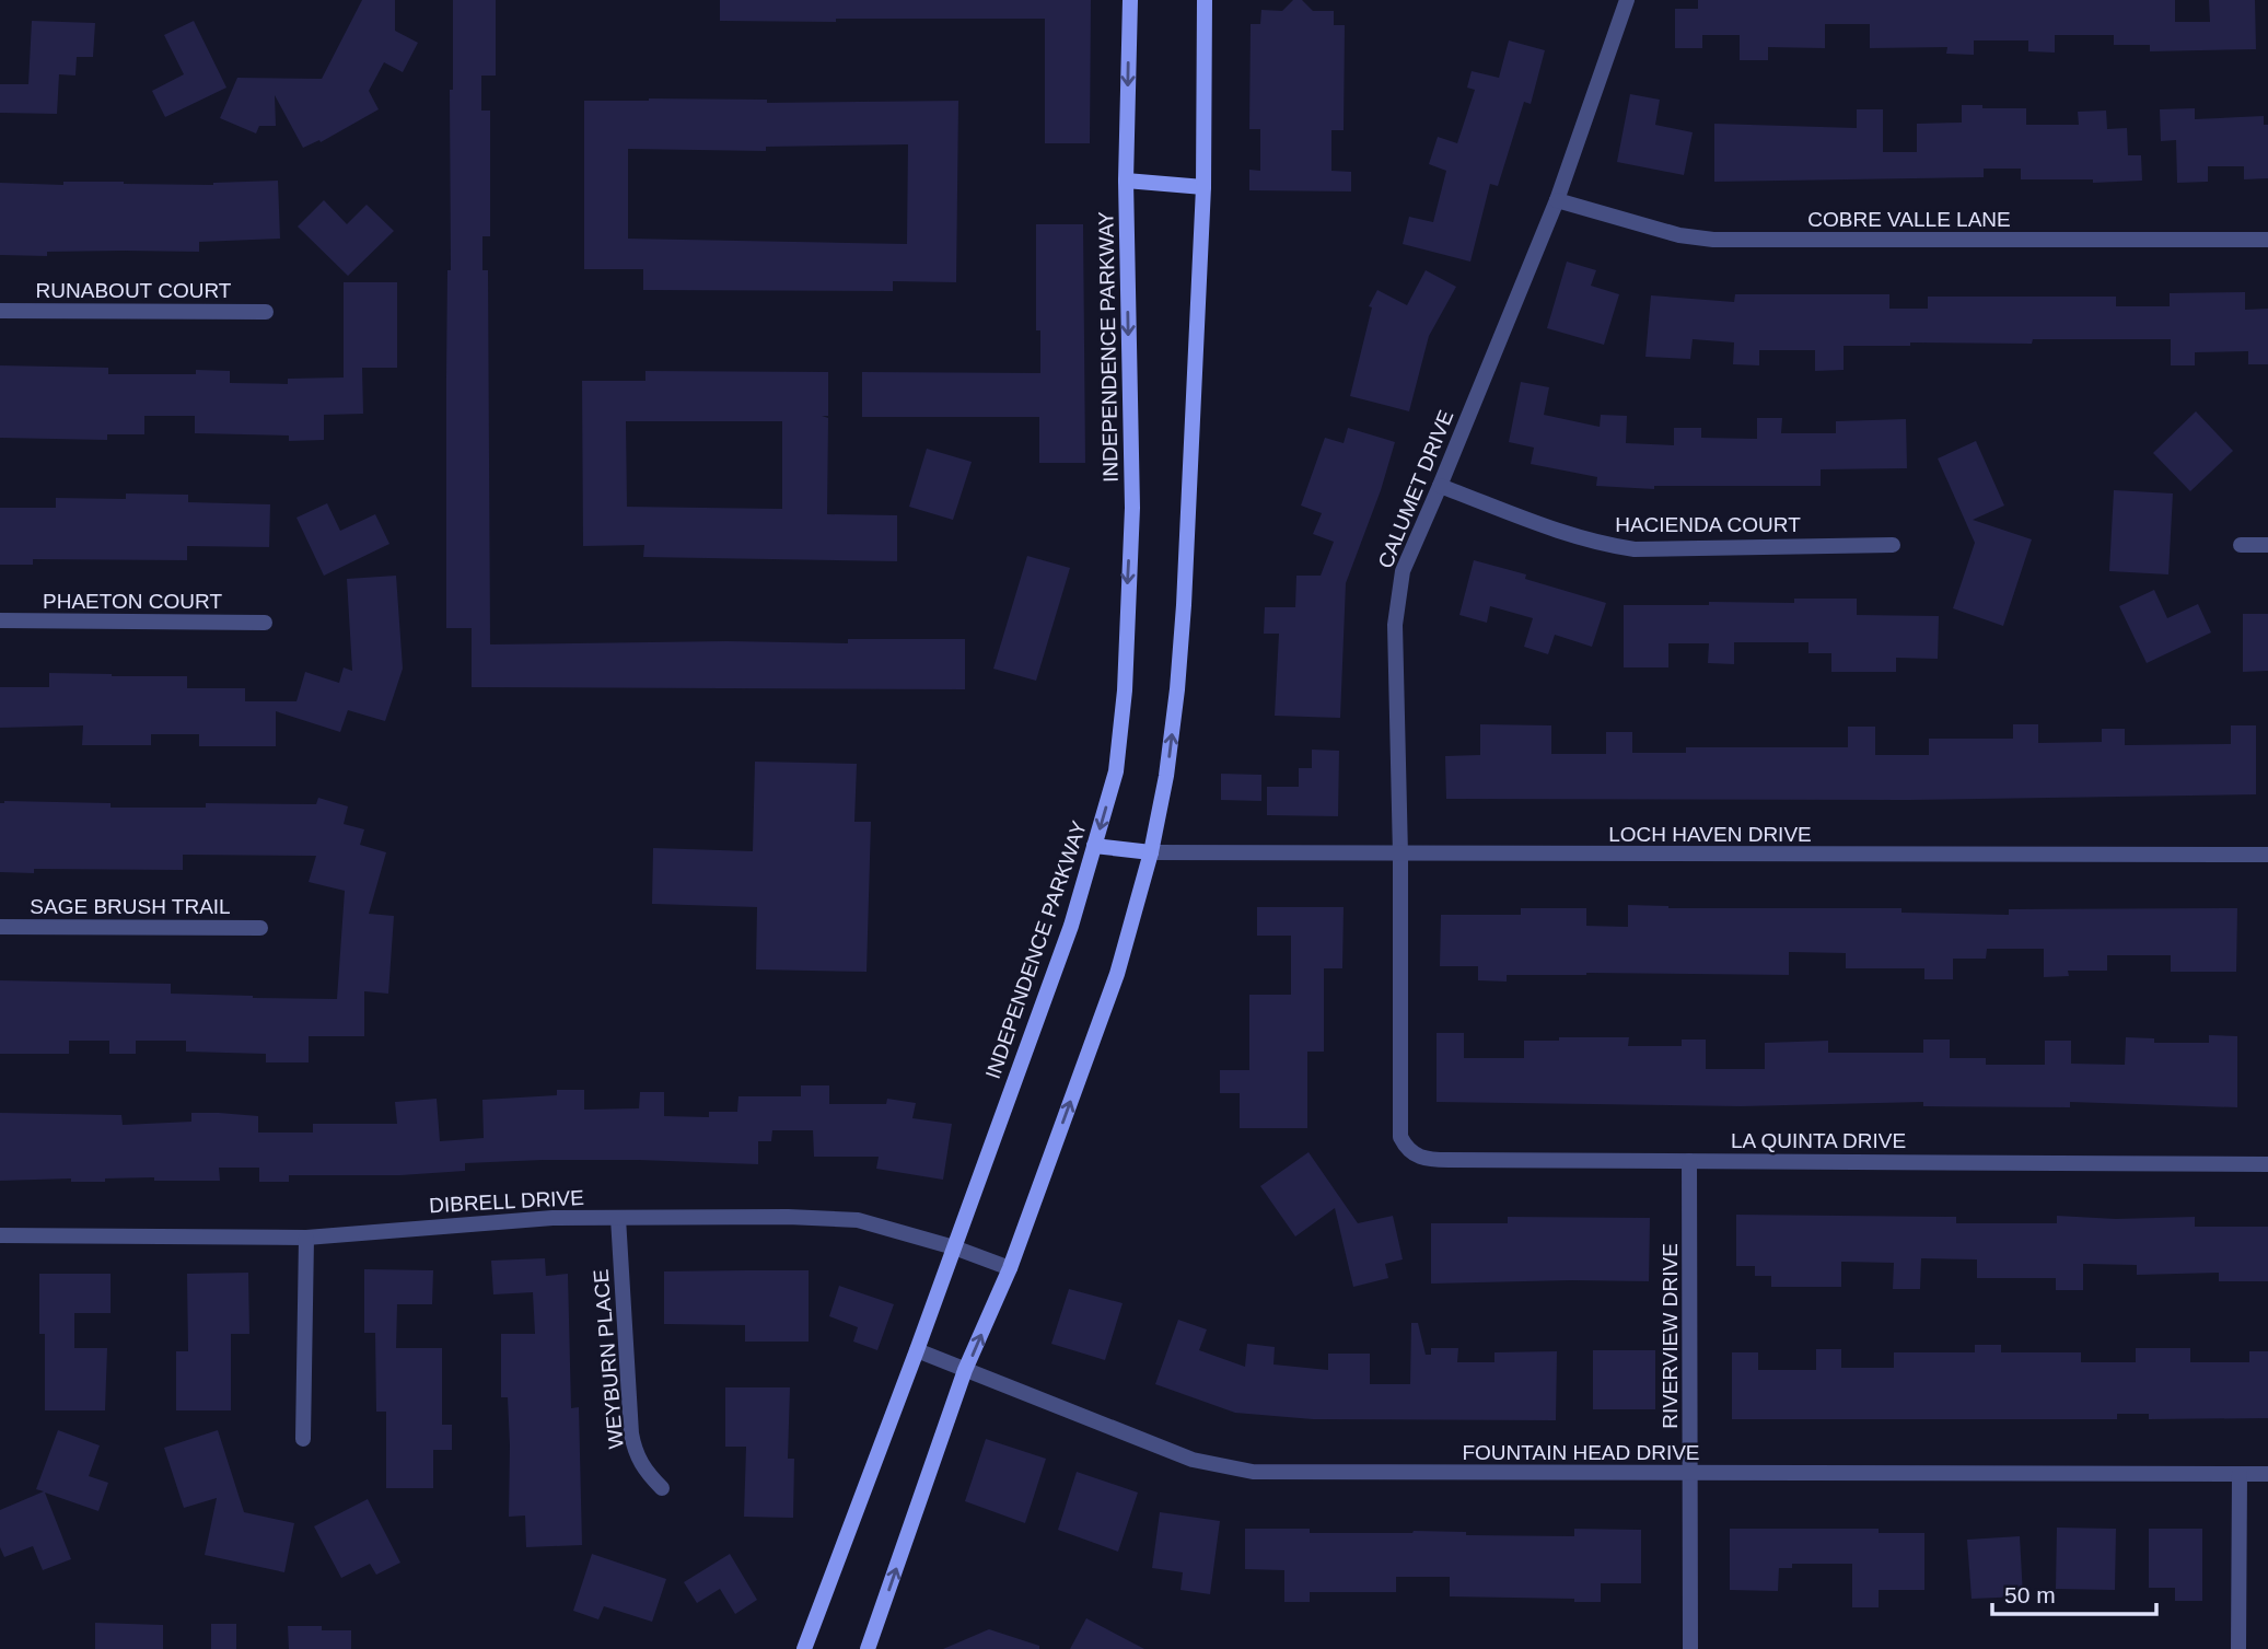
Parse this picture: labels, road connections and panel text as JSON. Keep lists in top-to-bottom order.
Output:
{
  "streets": {
    "main road": ["INDEPENDENCE PARKWAY"],
    "street": [
      "COBRE VALLE LANE",
      "RUNABOUT COURT",
      "CALUMET DRIVE",
      "HACIENDA COURT",
      "PHAETON COURT",
      "LOCH HAVEN DRIVE",
      "SAGE BRUSH TRAIL",
      "LA QUINTA DRIVE",
      "DIBRELL DRIVE",
      "RIVERVIEW DRIVE",
      "WEYBURN PLACE",
      "FOUNTAIN HEAD DRIVE"
    ]
  },
  "crossings": [
    ["COBRE VALLE LANE", "CALUMET DRIVE"],
    ["INDEPENDENCE PARKWAY", "DIBRELL DRIVE"],
    ["INDEPENDENCE PARKWAY", "FOUNTAIN HEAD DRIVE"],
    ["CALUMET DRIVE", "HACIENDA COURT"],
    ["CALUMET DRIVE", "LOCH HAVEN DRIVE"],
    ["CALUMET DRIVE", "LA QUINTA DRIVE"],
    ["LA QUINTA DRIVE", "RIVERVIEW DRIVE"],
    ["DIBRELL DRIVE", "WEYBURN PLACE"],
    ["RIVERVIEW DRIVE", "FOUNTAIN HEAD DRIVE"]
  ],
  "scale_bar": "50 m"
}
